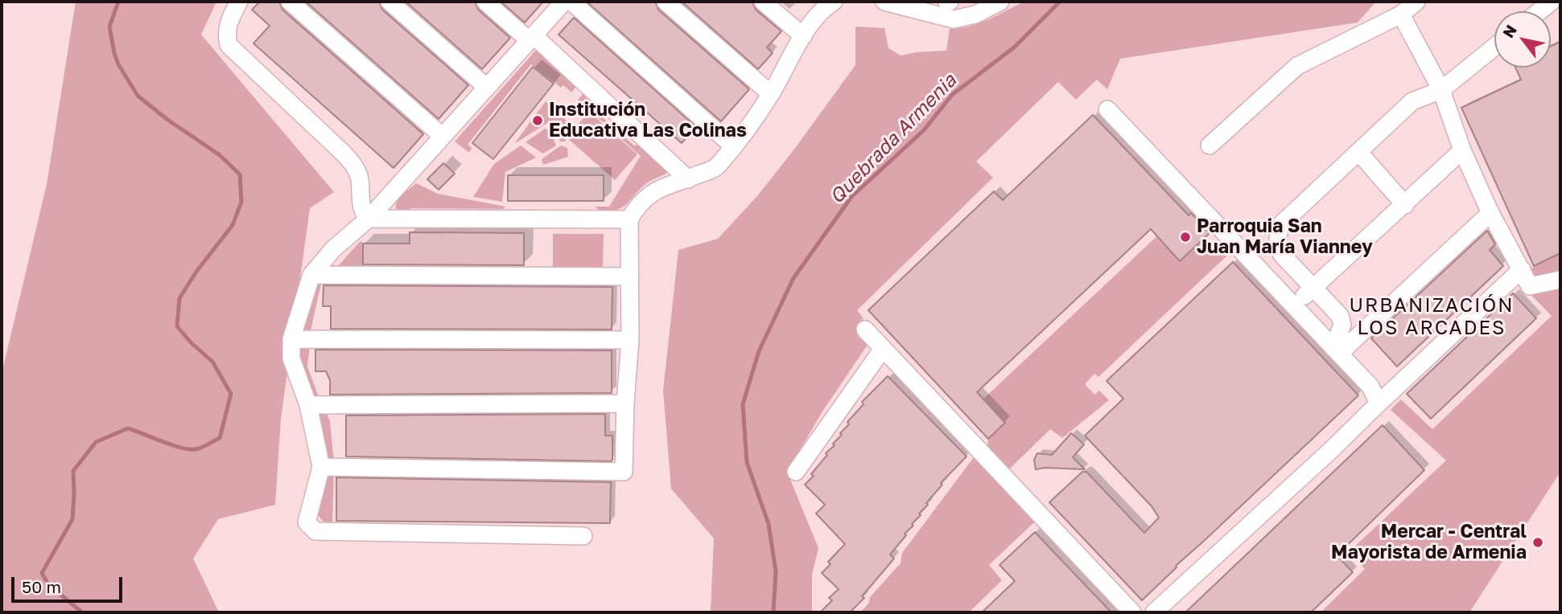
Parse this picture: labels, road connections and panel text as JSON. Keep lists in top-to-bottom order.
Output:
{
  "districts": ["URBANIZACIÓN LOS ARCADES"],
  "water": ["Quebrada Armenia"],
  "places": ["Institución Educativa Las Colinas", "Parroquia San Juan María Vianney", "Mercar - Central Mayorista de Armenia"],
  "scale_bar": "50 m",
  "north": "top left"
}
